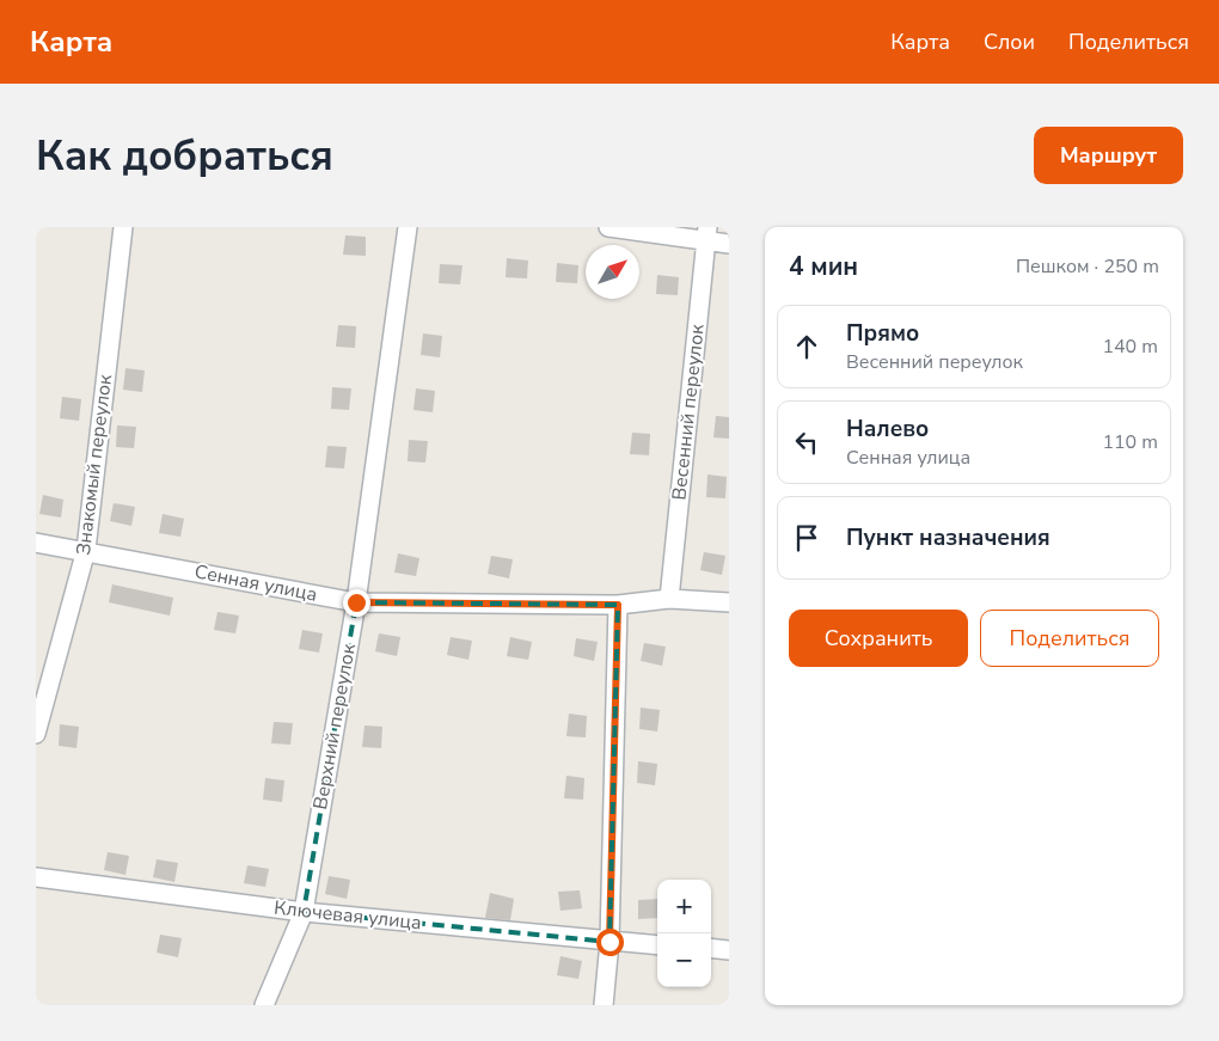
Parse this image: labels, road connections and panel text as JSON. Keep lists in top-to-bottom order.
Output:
{
  "streets": {
    "street": [
      "Весенний переулок",
      "Знакомый переулок",
      "Сенная улица",
      "Верхний переулок",
      "Ключевая улица"
    ]
  },
  "crossings": [
    ["Весенний переулок", "Сенная улица"],
    ["Знакомый переулок", "Сенная улица"],
    ["Сенная улица", "Верхний переулок"],
    ["Верхний переулок", "Ключевая улица"]
  ],
  "north": "top right",
  "page": {
    "header": "Карта",
    "nav": ["Карта", "Слои", "Поделиться"],
    "buttons": [
      "Маршрут",
      ["Сохранить", "Поделиться"]
    ],
    "title": "Как добраться",
    "heading": ["4 мин", "Пешком · 250 m"],
    "list": [
      ["Прямо", "Весенний переулок", "140 m"],
      ["Налево", "Сенная улица", "110 m"],
      "Пункт назначения"
    ],
    "map_buttons": ["+", "−"]
  }
}
